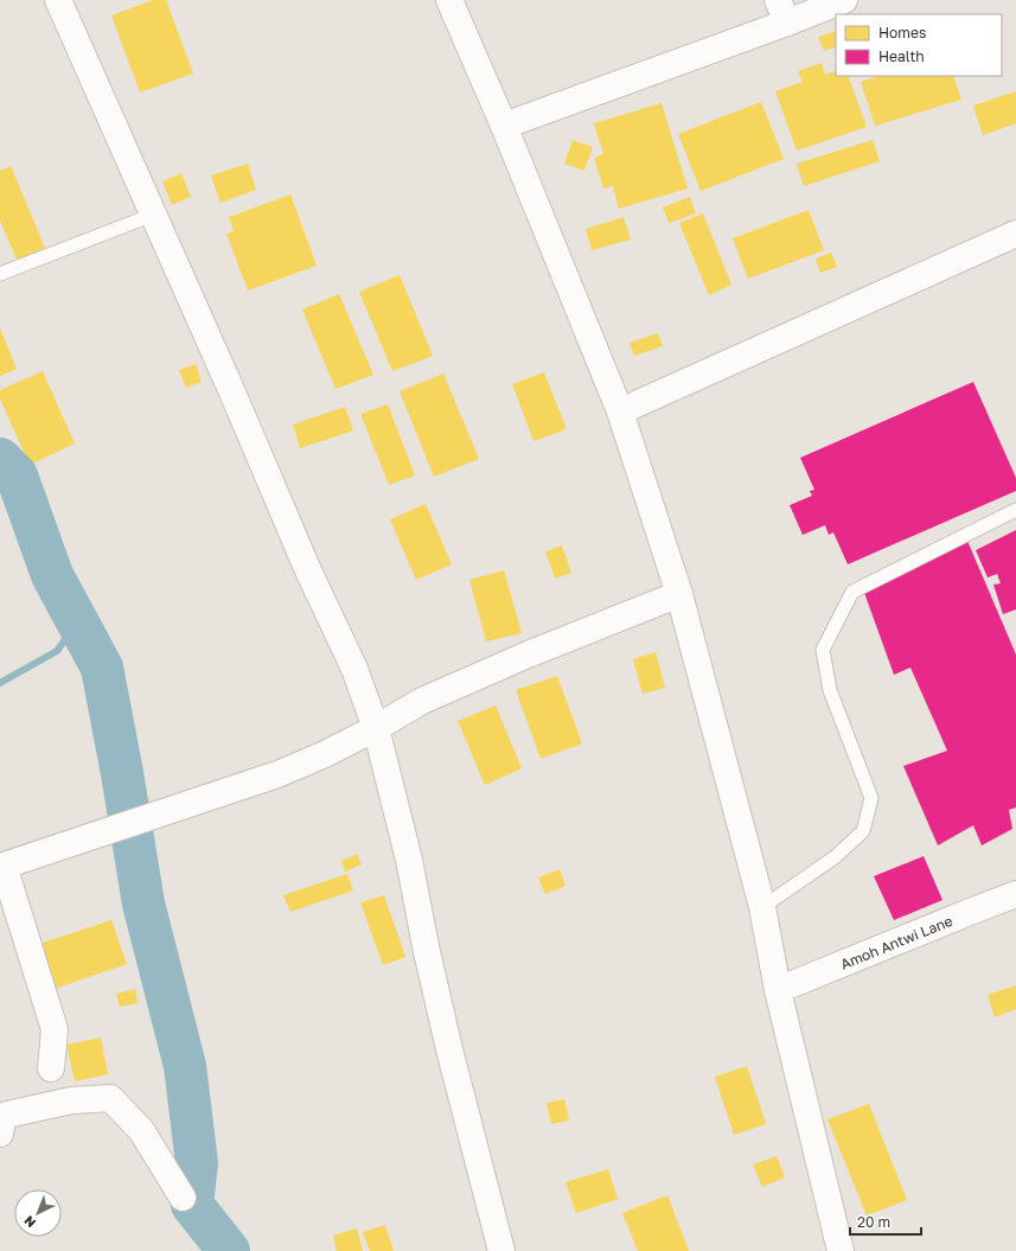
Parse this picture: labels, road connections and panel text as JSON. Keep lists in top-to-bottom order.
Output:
{
  "streets": {
    "street": ["Amoh Antwi Lane"]
  },
  "legend": ["Homes", "Health"],
  "scale_bar": "20 m",
  "north": "bottom left"
}
